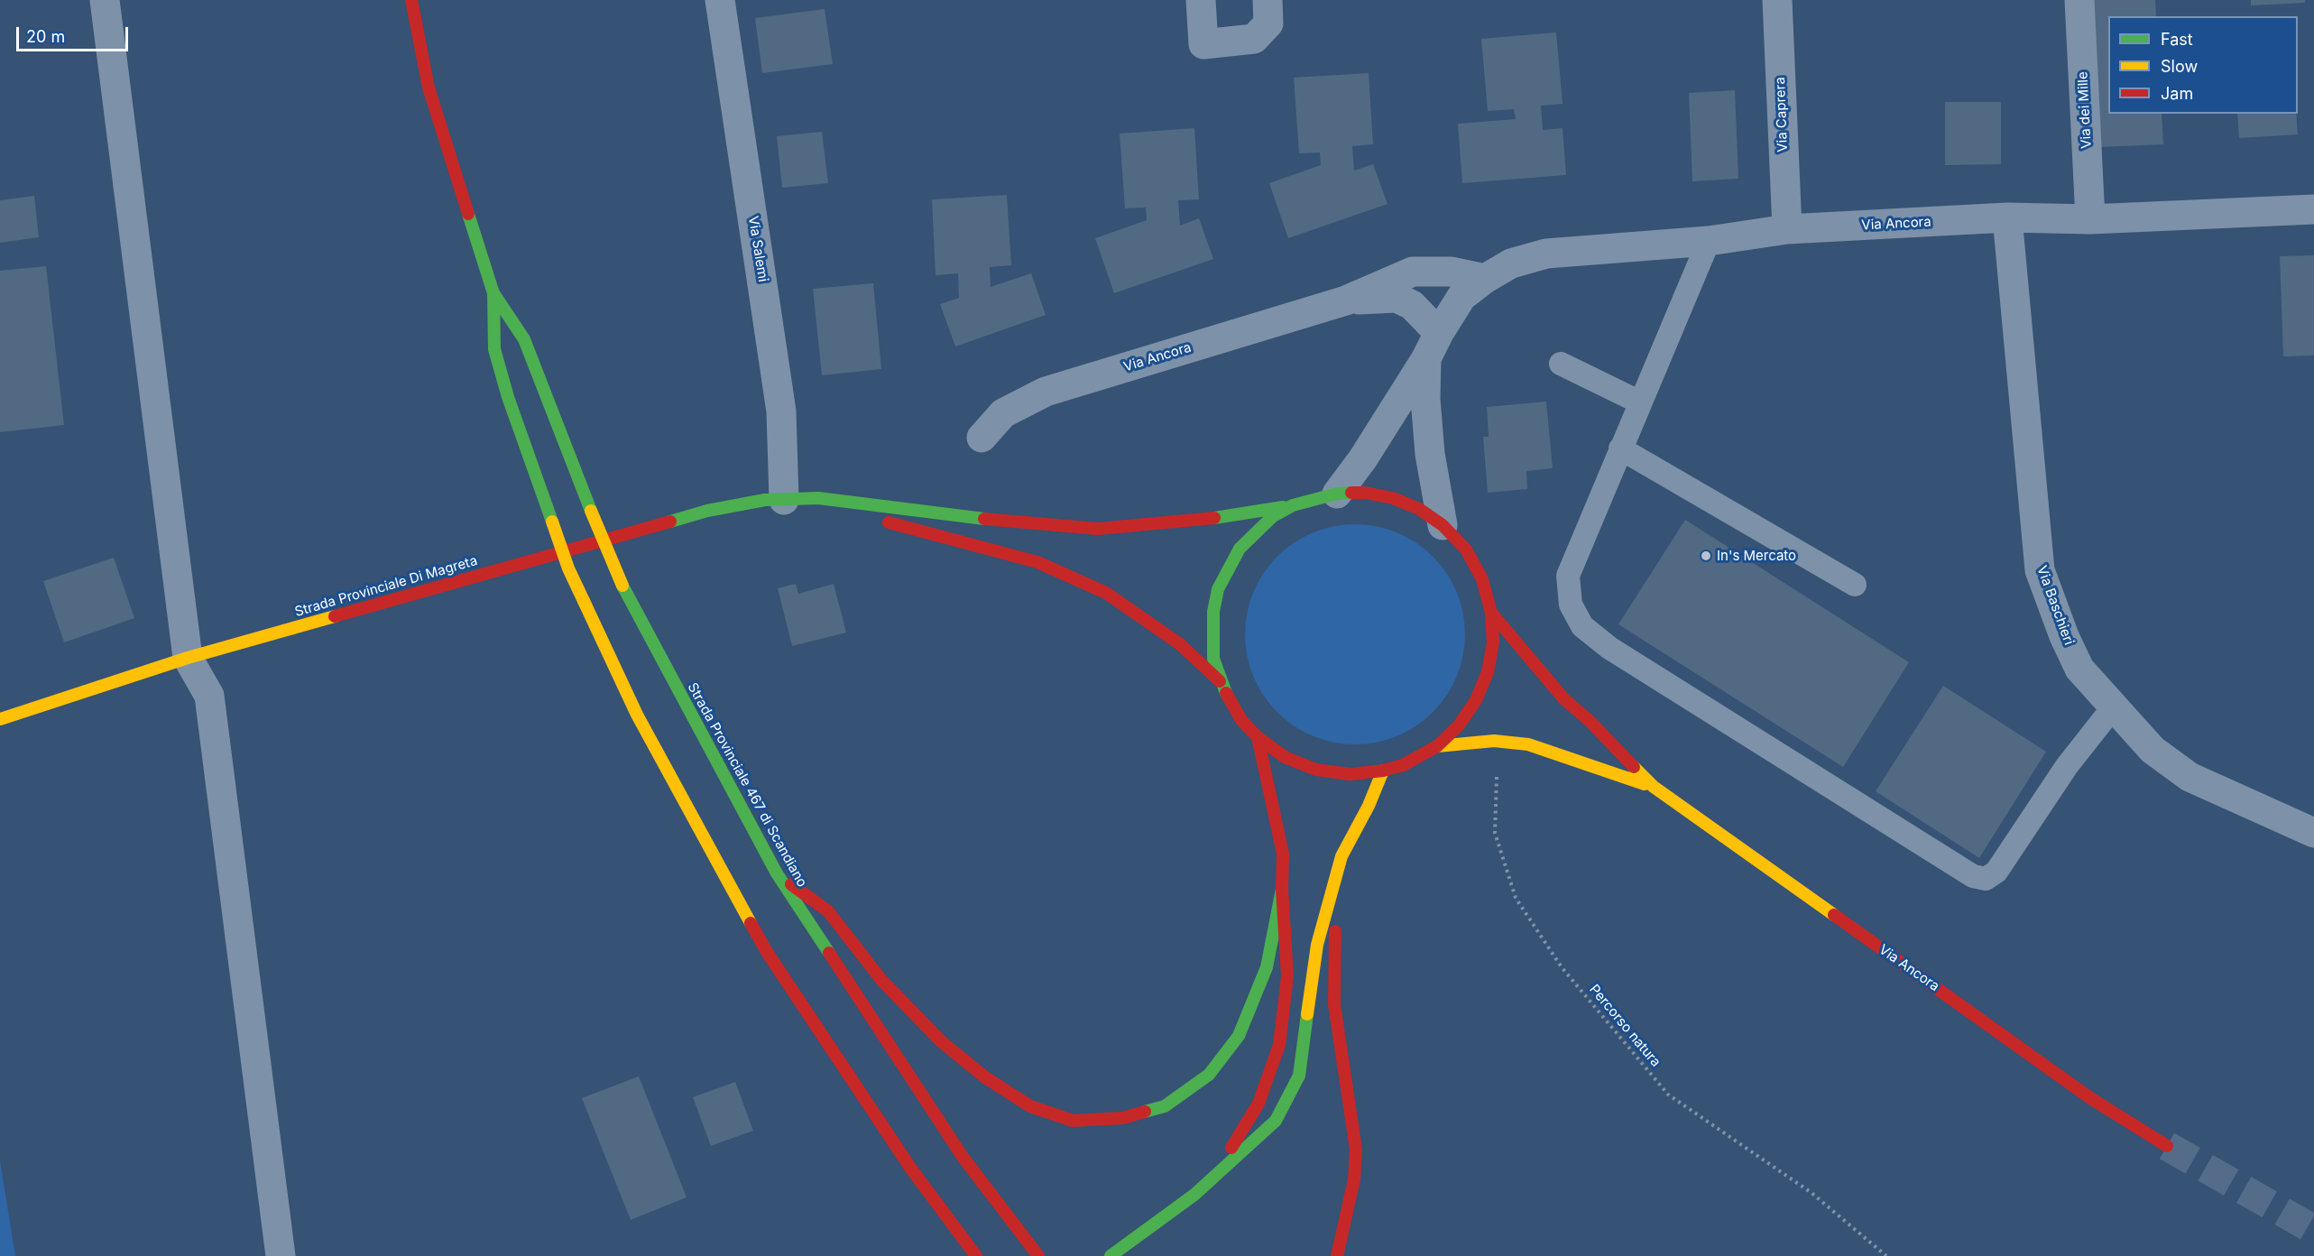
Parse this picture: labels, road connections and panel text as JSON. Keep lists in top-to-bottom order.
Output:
{
  "streets": {
    "main road": ["Via Ancora", "Strada Provinciale Di Magreta", "Strada Provinciale 467 di Scandiano"],
    "street": [
      "Via dei Mille",
      "Via Caprera",
      "Via Salemi",
      "Via Baschieri"
    ],
    "path": ["Percorso natura"]
  },
  "crossings": [
    ["Via dei Mille", "Via Ancora"],
    ["Via Caprera", "Via Ancora"],
    ["Via Ancora", "Via Baschieri"],
    ["Via Salemi", "Strada Provinciale Di Magreta"]
  ],
  "places": ["In's Mercato"],
  "legend": ["Fast", "Slow", "Jam"],
  "scale_bar": "20 m"
}
